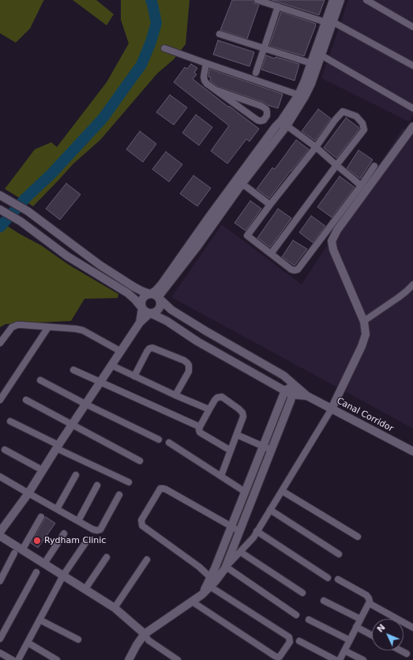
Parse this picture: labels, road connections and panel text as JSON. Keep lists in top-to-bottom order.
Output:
{
  "streets": {
    "street": ["Canal Corridor"]
  },
  "places": ["Rydham Clinic"],
  "north": "top left"
}
